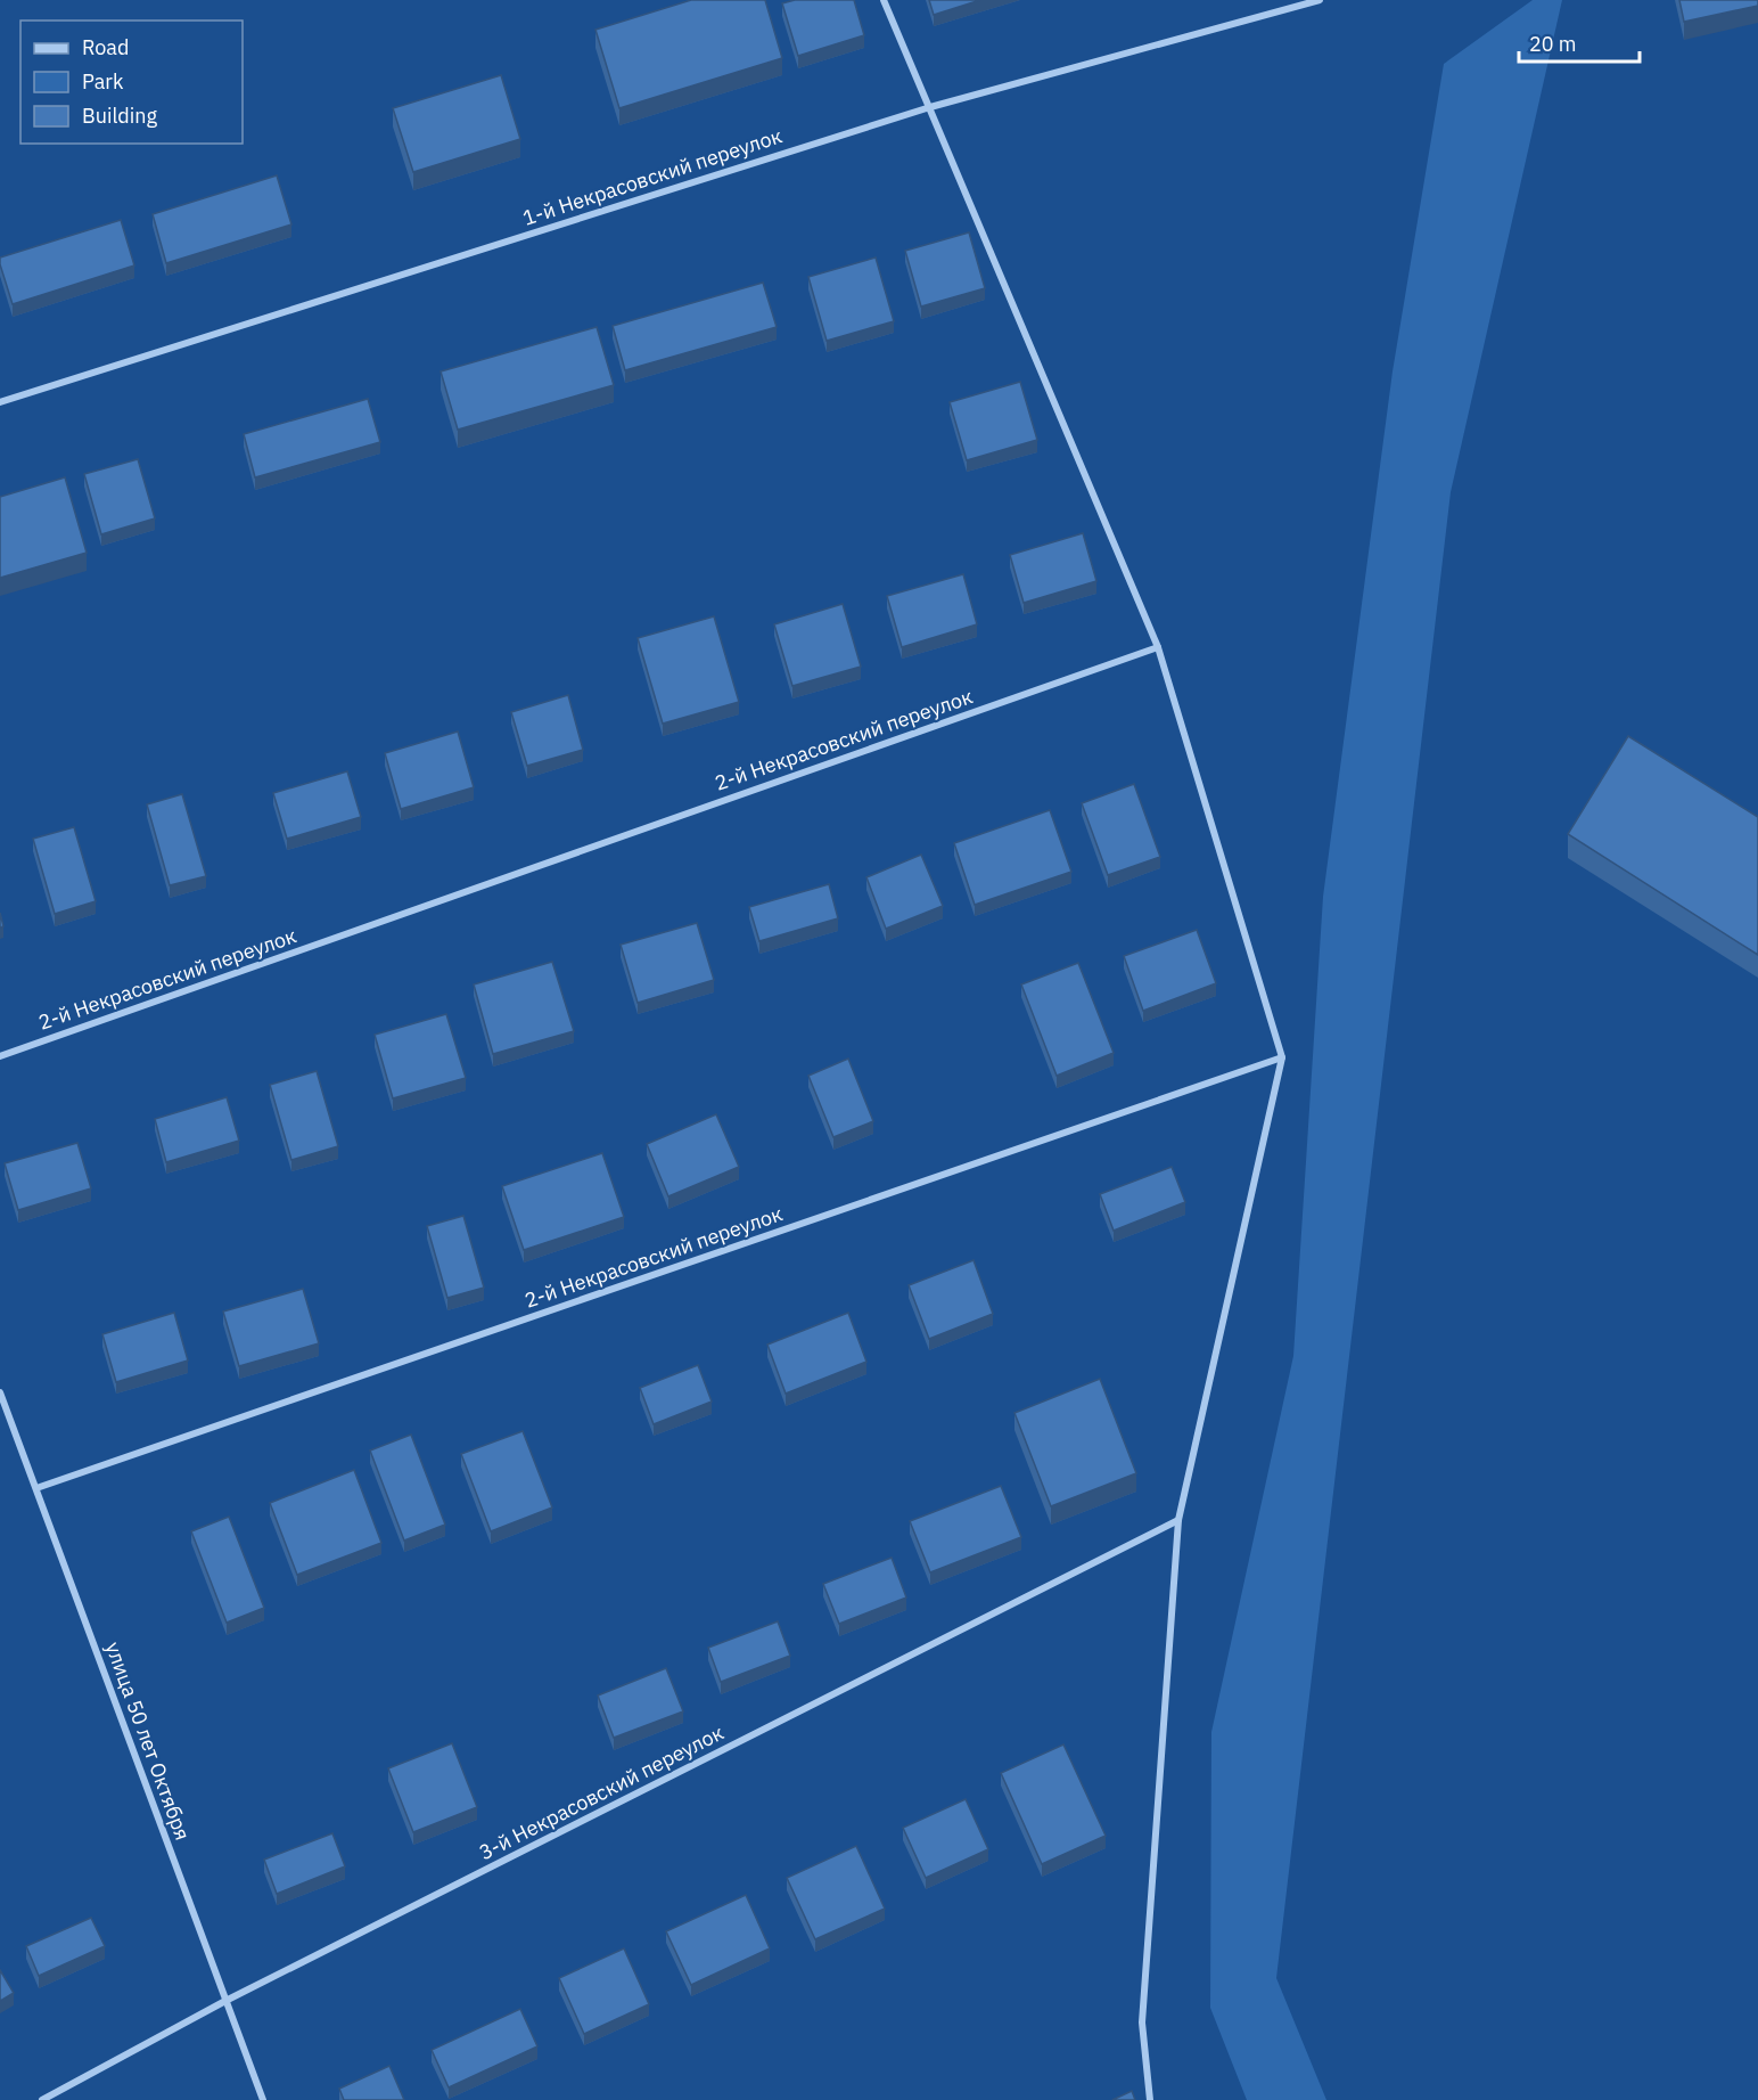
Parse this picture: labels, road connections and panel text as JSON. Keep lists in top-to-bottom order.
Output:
{
  "streets": {
    "street": [
      "1-й Некрасовский переулок",
      "2-й Некрасовский переулок",
      "улица 50 лет Октября",
      "3-й Некрасовский переулок"
    ]
  },
  "crossings": [
    ["2-й Некрасовский переулок", "улица 50 лет Октября"],
    ["улица 50 лет Октября", "3-й Некрасовский переулок"]
  ],
  "legend": ["Road", "Park", "Building"],
  "scale_bar": "20 m"
}
